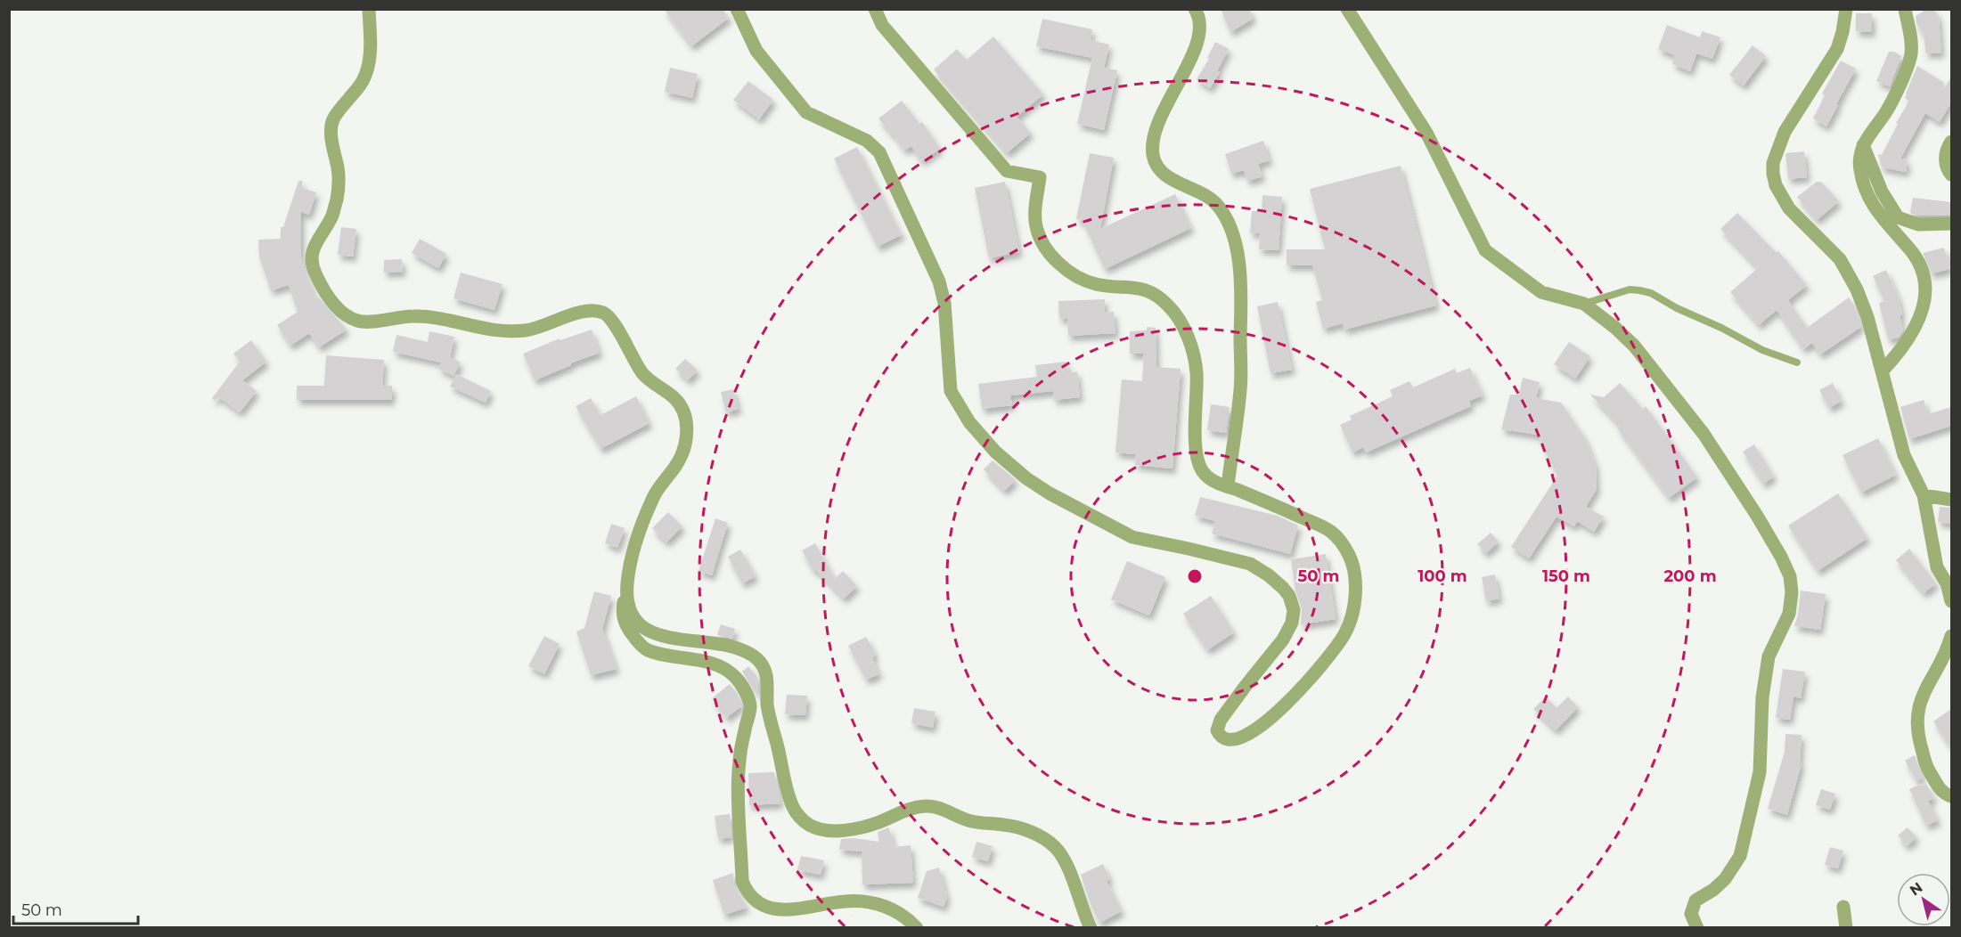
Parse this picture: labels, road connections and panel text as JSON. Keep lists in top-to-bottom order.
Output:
{
  "scale_bar": "50 m",
  "north": "top left",
  "rings": [
    "50 m",
    "100 m",
    "150 m",
    "200 m"
  ]
}
